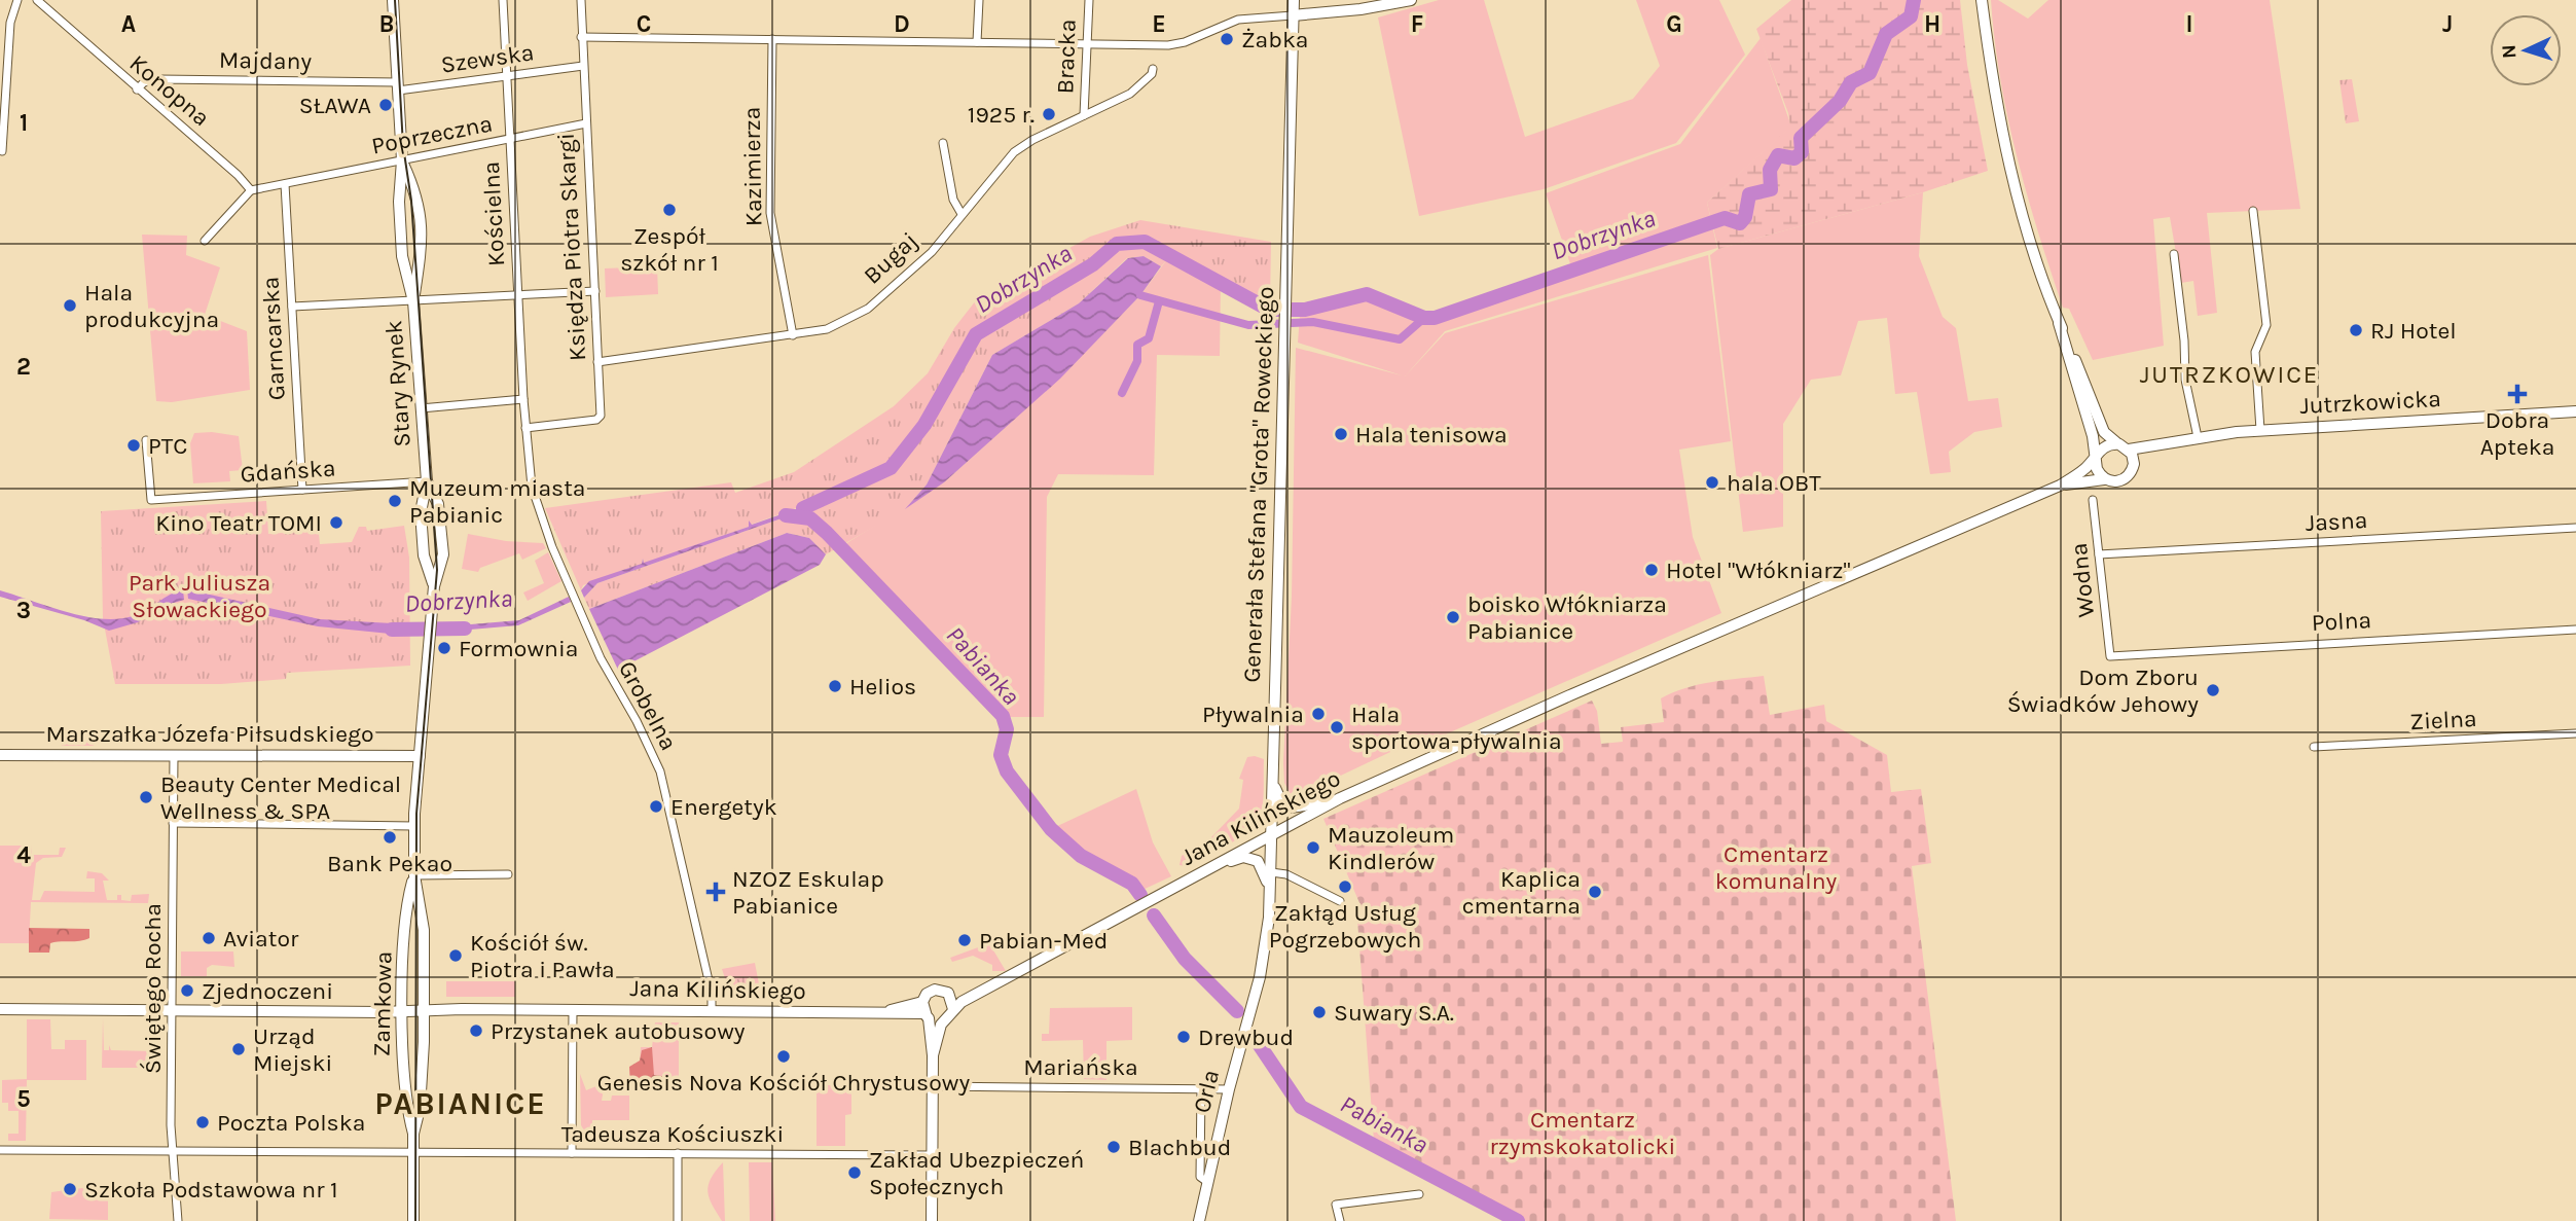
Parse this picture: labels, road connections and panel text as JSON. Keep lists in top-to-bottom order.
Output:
{
  "streets": {
    "street": [
      "Bracka",
      "Szewska",
      "Majdany",
      "Konopna",
      "Poprzeczna",
      "Kazimierza",
      "Kościelna",
      "Księdza Piotra Skargi",
      "Bugaj",
      "Garncarska",
      "Stary Rynek",
      "Jutrzkowicka",
      "Gdańska",
      "Generała Stefana \"Grota\" Roweckiego",
      "Jasna",
      "Wodna",
      "Polna",
      "Grobelna",
      "Zielna",
      "Marszałka Józefa Piłsudskiego",
      "Jana Kilińskiego",
      "Świętego Rocha",
      "Zamkowa",
      "Mariańska",
      "Orla",
      "Tadeusza Kościuszki"
    ]
  },
  "crossings": [
    ["Bracka", "Bugaj"],
    ["Szewska", "Majdany"],
    ["Szewska", "Kościelna"],
    ["Szewska", "Księdza Piotra Skargi"],
    ["Majdany", "Konopna"],
    ["Poprzeczna", "Kościelna"],
    ["Poprzeczna", "Księdza Piotra Skargi"],
    ["Poprzeczna", "Garncarska"],
    ["Kazimierza", "Bugaj"],
    ["Kościelna", "Stary Rynek"],
    ["Księdza Piotra Skargi", "Bugaj"],
    ["Księdza Piotra Skargi", "Stary Rynek"],
    ["Księdza Piotra Skargi", "Grobelna"],
    ["Garncarska", "Gdańska"],
    ["Stary Rynek", "Gdańska"],
    ["Stary Rynek", "Zamkowa"],
    ["Generała Stefana \"Grota\" Roweckiego", "Jana Kilińskiego"],
    ["Generała Stefana \"Grota\" Roweckiego", "Orla"],
    ["Jasna", "Wodna"],
    ["Wodna", "Polna"],
    ["Grobelna", "Jana Kilińskiego"],
    ["Marszałka Józefa Piłsudskiego", "Świętego Rocha"],
    ["Marszałka Józefa Piłsudskiego", "Zamkowa"],
    ["Jana Kilińskiego", "Świętego Rocha"],
    ["Jana Kilińskiego", "Zamkowa"],
    ["Świętego Rocha", "Tadeusza Kościuszki"],
    ["Zamkowa", "Tadeusza Kościuszki"],
    ["Mariańska", "Orla"]
  ],
  "districts": ["JUTRZKOWICE", "PABIANICE"],
  "water": ["Dobrzynka", "Pabianka"],
  "parks": ["Park Juliusza Słowackiego", "Cmentarz komunalny", "Cmentarz rzymskokatolicki"],
  "places": {
    "other": [
      "Żabka",
      "SŁAWA",
      "1925 r.",
      "Zespół szkół nr 1",
      "Hala produkcyjna",
      "RJ Hotel",
      "Hala tenisowa",
      "PTC",
      "hala OBT",
      "Muzeum miasta Pabianic",
      "Kino Teatr TOMI",
      "Hotel \"Włókniarz\"",
      "boisko Włókniarza Pabianice",
      "Formownia",
      "Helios",
      "Dom Zboru Świadków Jehowy",
      "Pływalnia",
      "Hala sportowa-pływalnia",
      "Beauty Center Medical Wellness & SPA",
      "Energetyk",
      "Bank Pekao",
      "Mauzoleum Kindlerów",
      "Zakłąd Usług Pogrzebowych",
      "Kaplica cmentarna",
      "Aviator",
      "Pabian-Med",
      "Kościół św. Piotra i Pawła",
      "Zjednoczeni",
      "Suwary S.A.",
      "Przystanek autobusowy",
      "Drewbud",
      "Urząd Miejski",
      "Genesis Nova Kościół Chrystusowy",
      "Poczta Polska",
      "Blachbud",
      "Zakład Ubezpieczeń Społecznych",
      "Szkoła Podstawowa nr 1"
    ],
    "health": ["Dobra Apteka", "NZOZ Eskulap Pabianice"]
  },
  "north": "left",
  "grid": {
    "columns": [
      "A",
      "B",
      "C",
      "D",
      "E",
      "F",
      "G",
      "H",
      "I",
      "J"
    ],
    "rows": [
      "1",
      "2",
      "3",
      "4",
      "5"
    ]
  }
}
